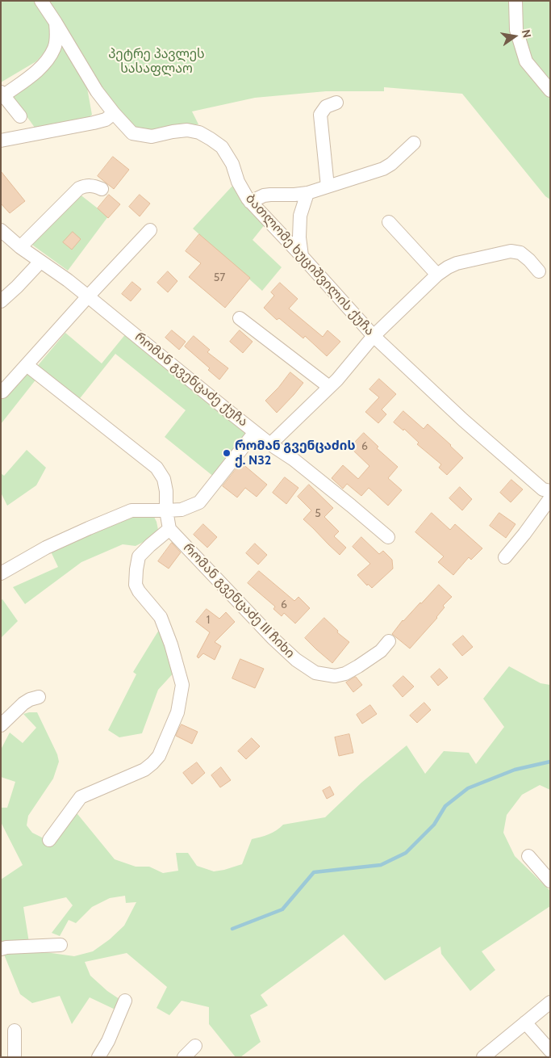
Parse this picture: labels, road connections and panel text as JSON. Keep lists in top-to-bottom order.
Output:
{
  "streets": {
    "street": ["ბათლომე ხუციშვილის ქუჩა", "რომან გვენცაძე ქუჩა", "რომან გვენცაძე III ჩიხი"]
  },
  "parks": ["პეტრე პავლეს სასაფლაო"],
  "places": ["რომან გვენცაძის ქ. N32"],
  "house_numbers": [
    "57",
    "6",
    "5",
    "6",
    "1"
  ],
  "north": "right"
}
